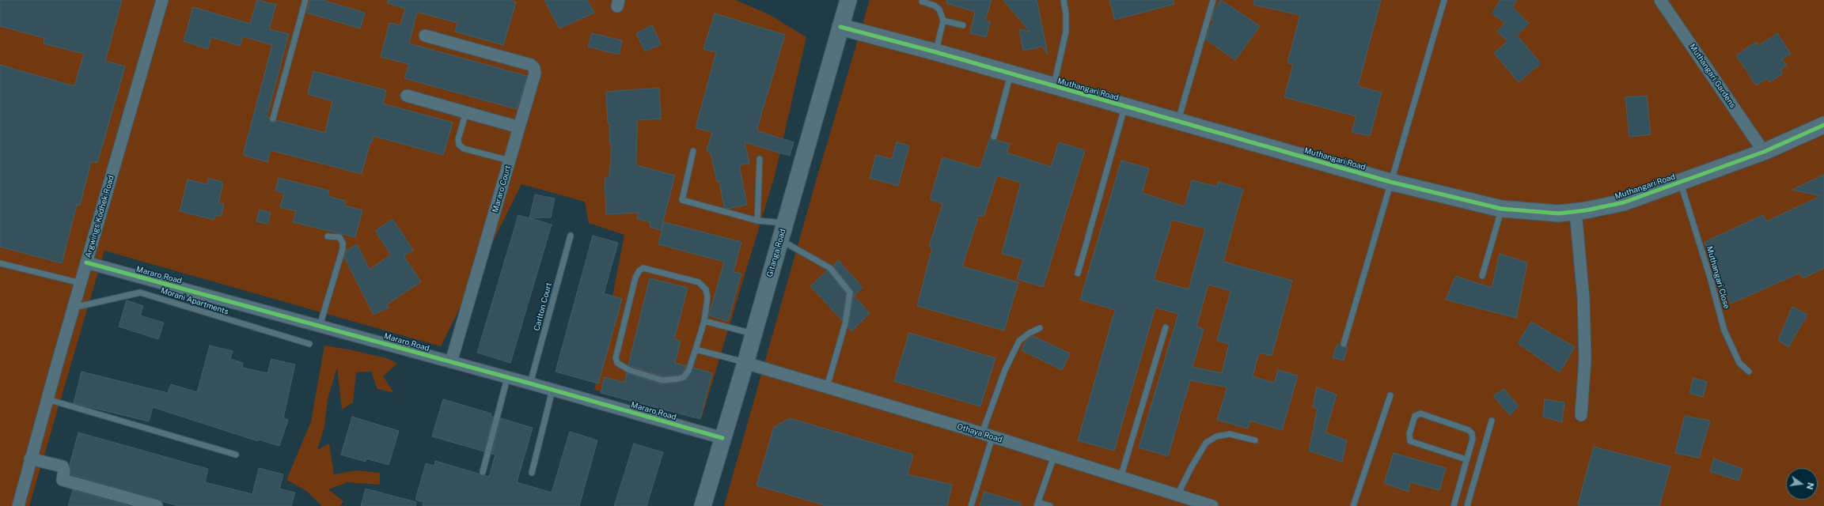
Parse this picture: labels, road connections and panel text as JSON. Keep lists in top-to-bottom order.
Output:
{
  "streets": {
    "street": [
      "Muthangari Gardens",
      "Muthangari Road",
      "Mararo Court",
      "Argwings Kodhek Road",
      "Gitanga Road",
      "Mararo Road",
      "Othaya Road"
    ],
    "lane": ["Muthangari Close", "Morani Apartments", "Carlton Court"]
  },
  "crossings": [
    ["Muthangari Gardens", "Muthangari Road"],
    ["Muthangari Road", "Gitanga Road"],
    ["Muthangari Road", "Muthangari Close"],
    ["Mararo Court", "Mararo Road"],
    ["Argwings Kodhek Road", "Mararo Road"],
    ["Argwings Kodhek Road", "Morani Apartments"],
    ["Gitanga Road", "Mararo Road"],
    ["Gitanga Road", "Othaya Road"],
    ["Mararo Road", "Carlton Court"]
  ],
  "north": "right"
}
